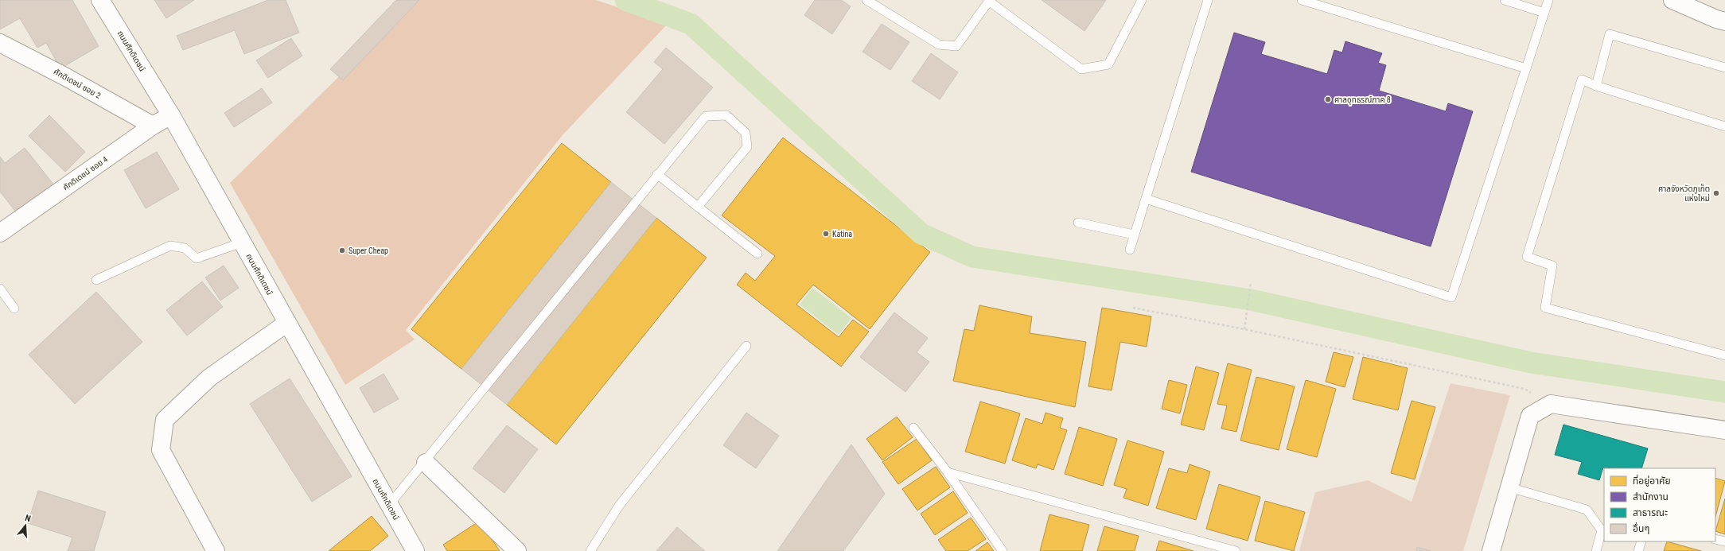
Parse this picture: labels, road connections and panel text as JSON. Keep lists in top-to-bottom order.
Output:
{
  "streets": {
    "street": ["ถนนศักดิเดชน์", "ศักดิเดชน์ ซอย 2", "ศักดิเดชน์ ซอย 4"]
  },
  "crossings": [
    ["ถนนศักดิเดชน์", "ศักดิเดชน์ ซอย 4"],
    ["ศักดิเดชน์ ซอย 2", "ศักดิเดชน์ ซอย 4"]
  ],
  "places": [
    "ศาลอุทธรณ์ภาค 8",
    "ศาลจังหวัดภูเก็ต แห่งใหม่",
    "Katina",
    "Super Cheap"
  ],
  "legend": [
    "ที่อยู่อาศัย",
    "สำนักงาน",
    "สาธารณะ",
    "อื่นๆ"
  ],
  "north": "top"
}
